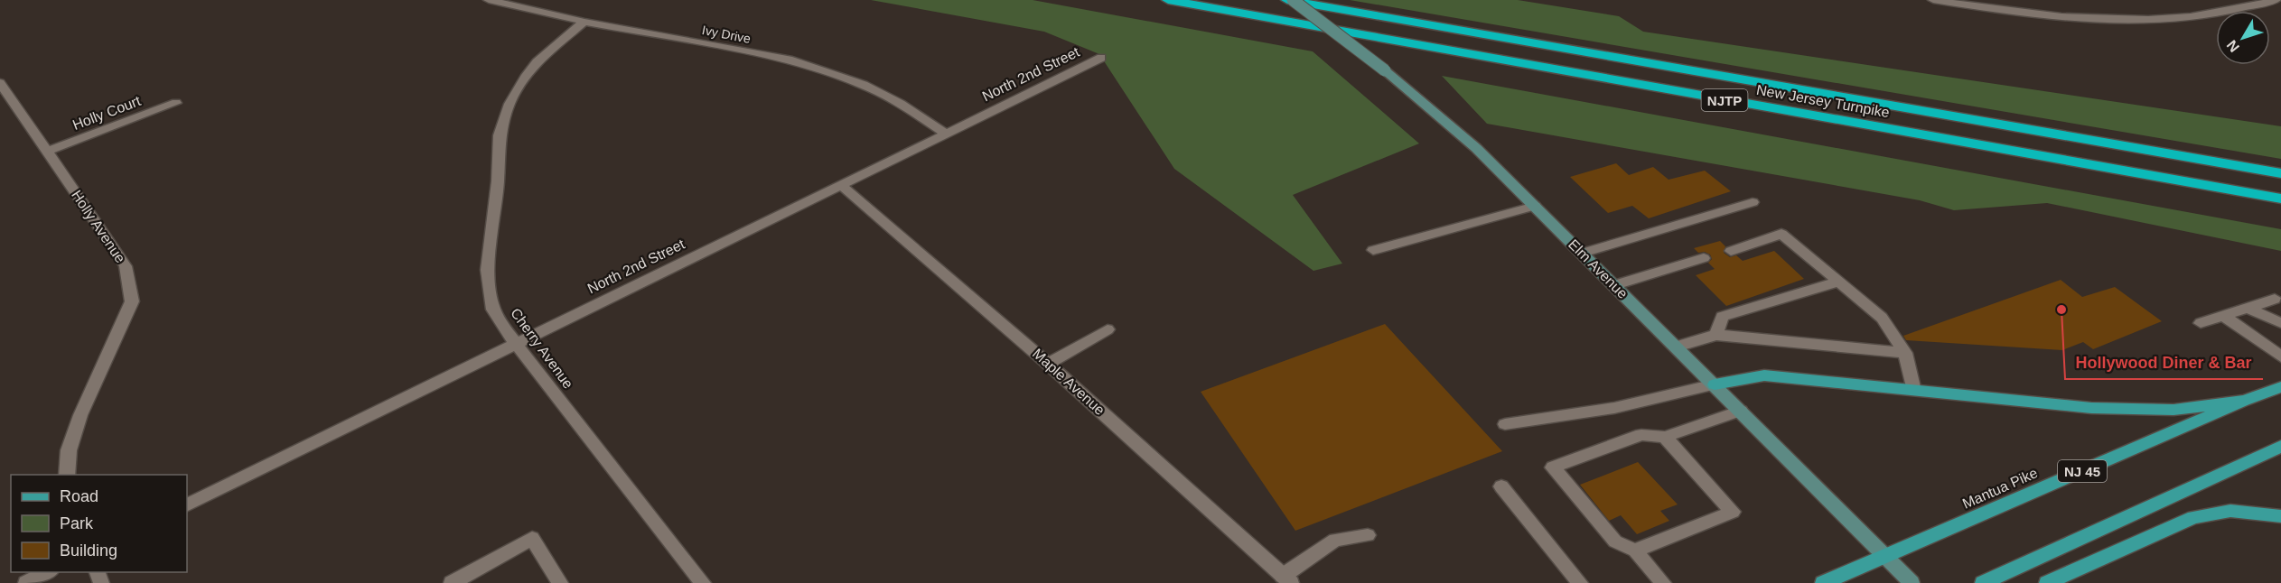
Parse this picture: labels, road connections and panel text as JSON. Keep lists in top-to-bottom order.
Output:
{
  "streets": {
    "highway": ["NJTP", "New Jersey Turnpike"],
    "main road": ["Elm Avenue", "NJ 45", "Mantua Pike"],
    "street": [
      "Ivy Drive",
      "North 2nd Street",
      "Holly Court",
      "Holly Avenue",
      "Cherry Avenue",
      "Maple Avenue"
    ]
  },
  "crossings": [
    ["Ivy Drive", "North 2nd Street"],
    ["Ivy Drive", "Cherry Avenue"],
    ["North 2nd Street", "Cherry Avenue"],
    ["North 2nd Street", "Maple Avenue"],
    ["Holly Court", "Holly Avenue"],
    ["Elm Avenue", "Mantua Pike"]
  ],
  "places": ["Hollywood Diner & Bar"],
  "legend": ["Road", "Park", "Building"],
  "north": "bottom left"
}
